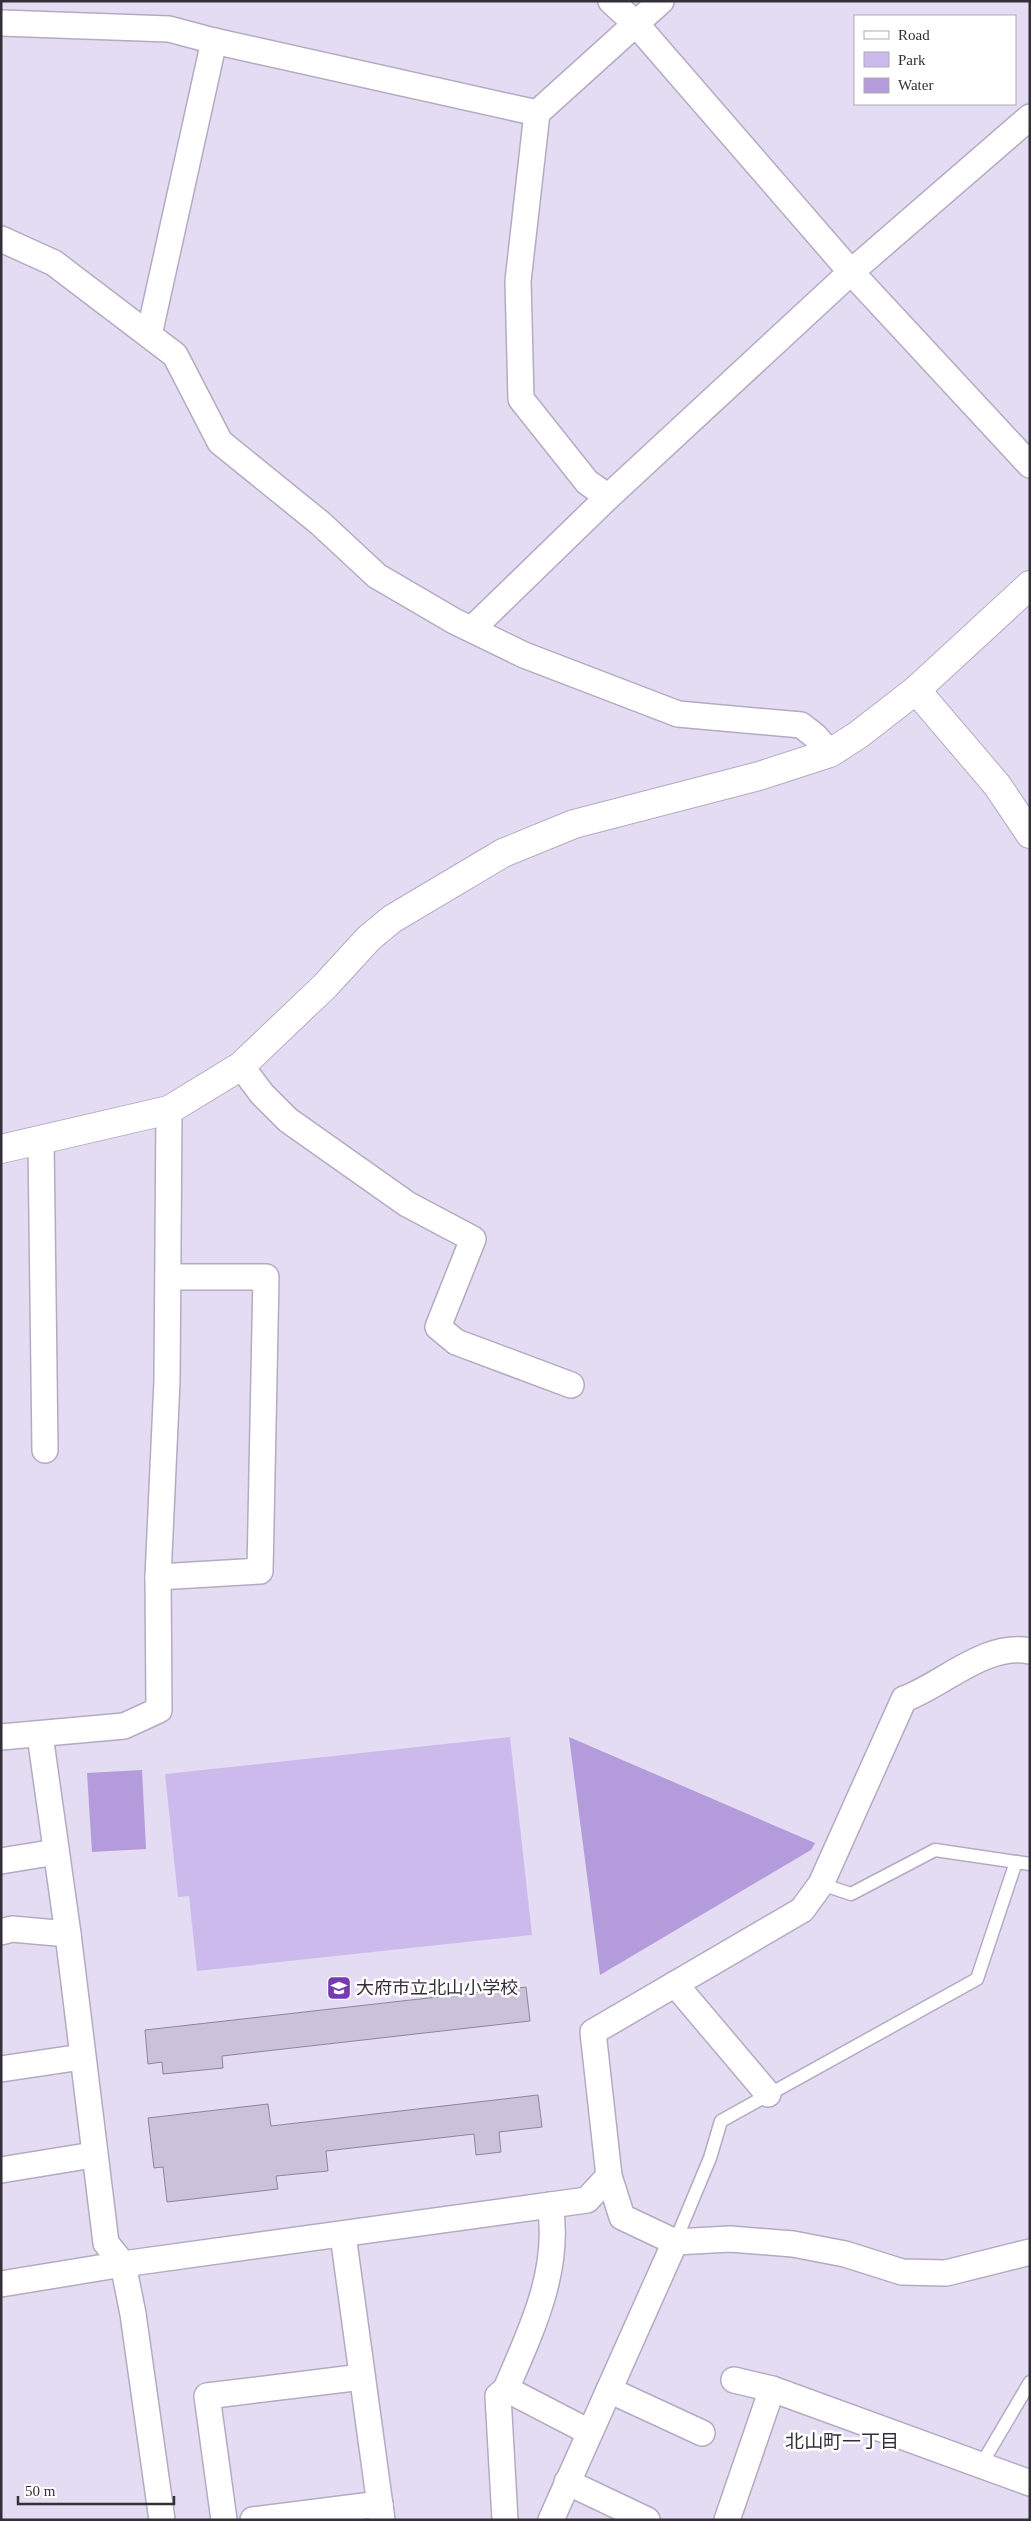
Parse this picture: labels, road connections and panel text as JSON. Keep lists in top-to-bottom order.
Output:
{
  "districts": ["北山町一丁目"],
  "places": {
    "school or university": ["大府市立北山小学校"]
  },
  "legend": ["Road", "Park", "Water"],
  "scale_bar": "50 m"
}
